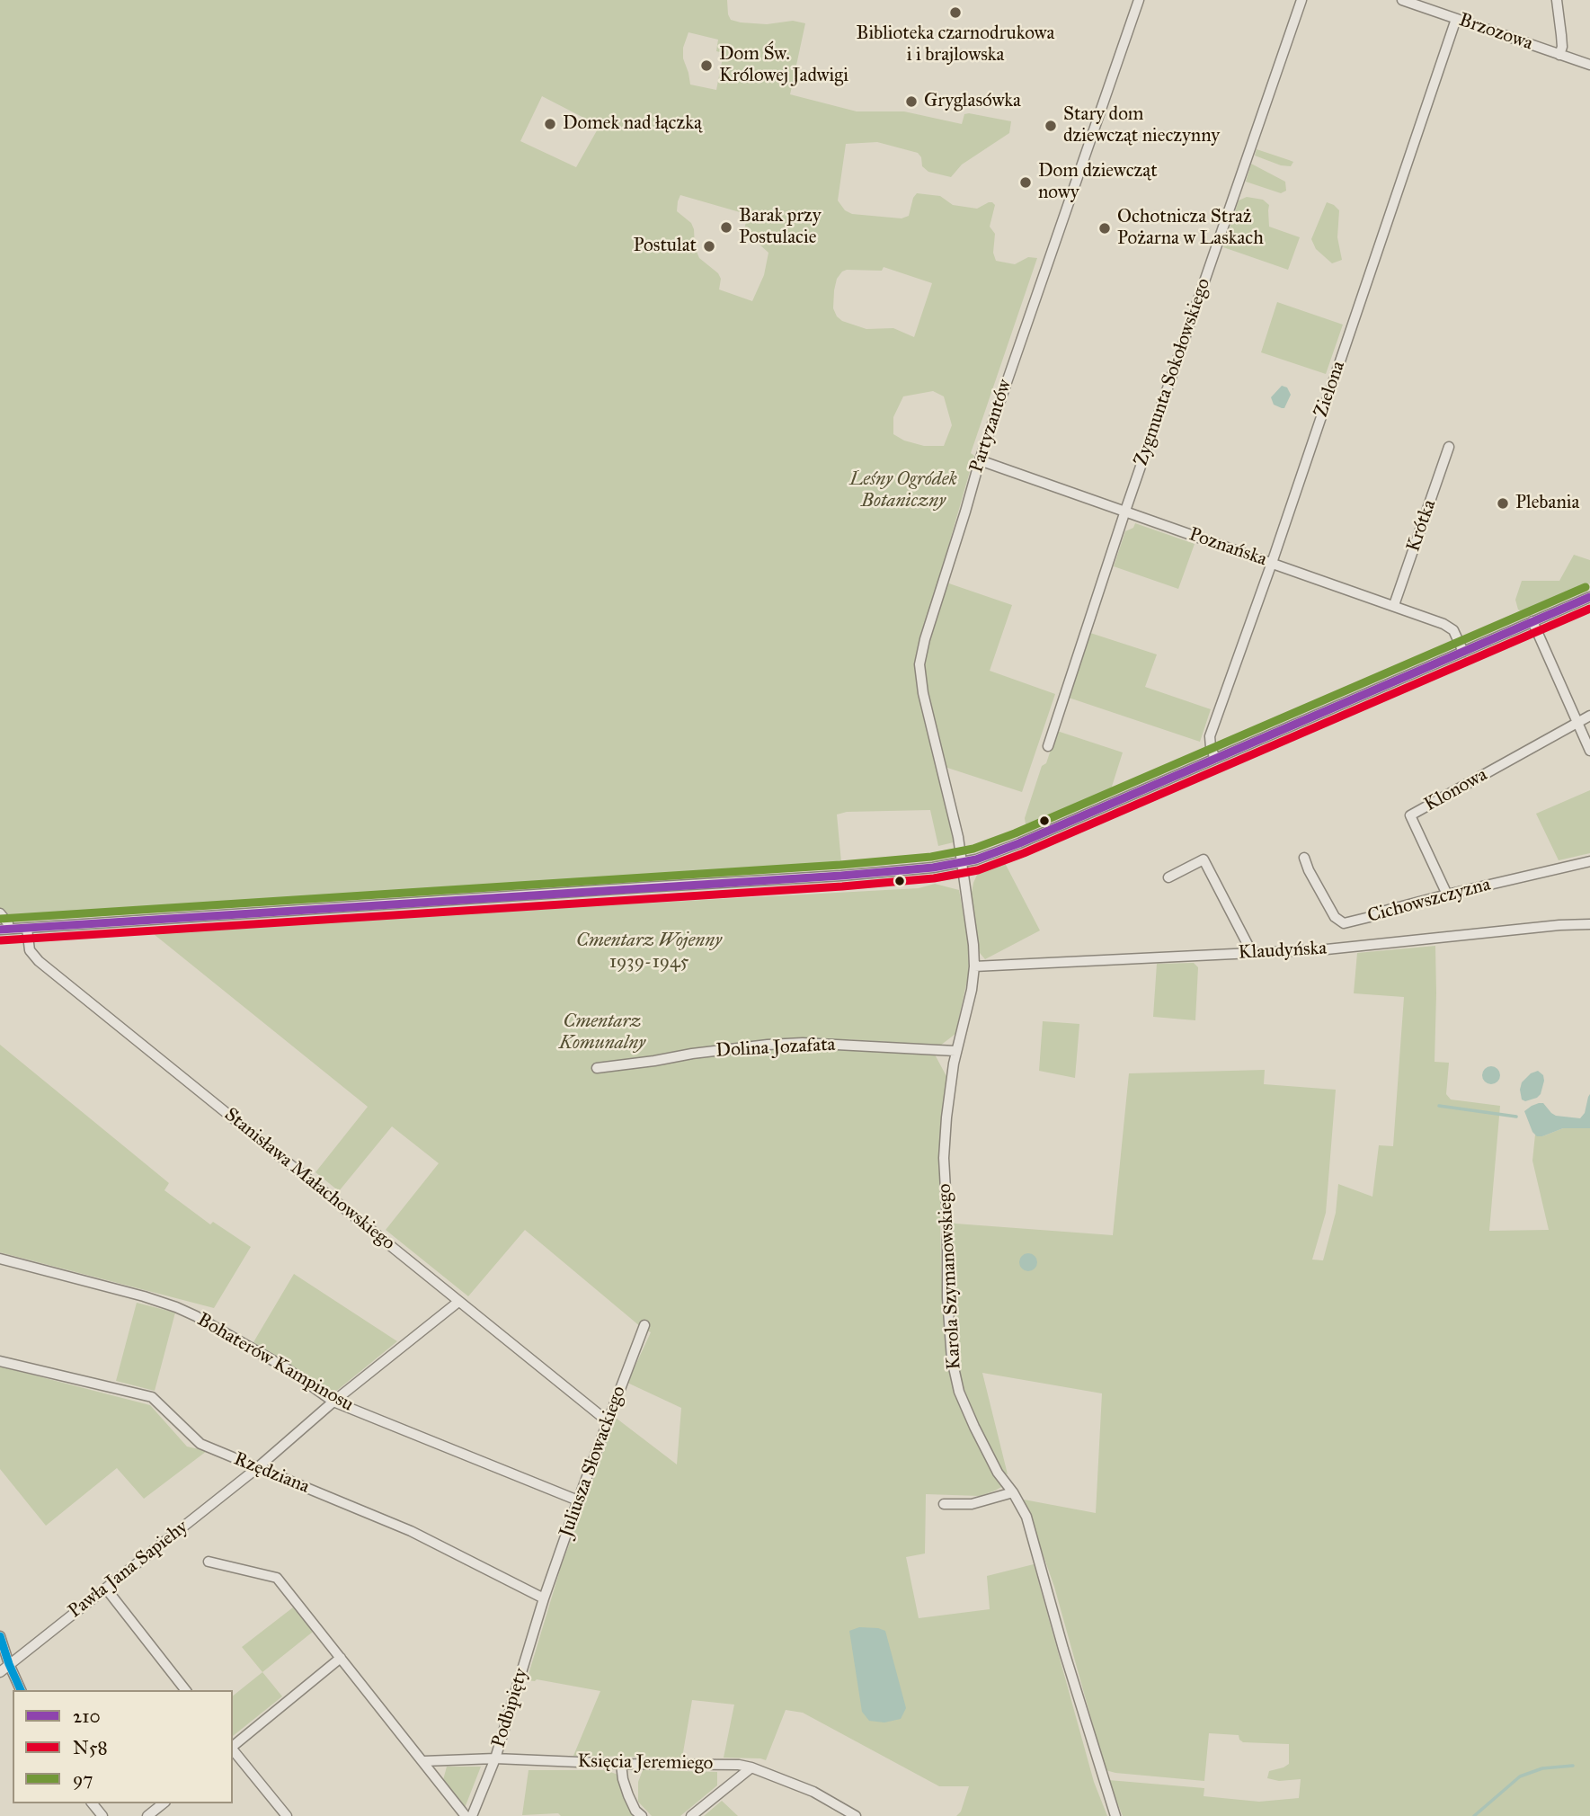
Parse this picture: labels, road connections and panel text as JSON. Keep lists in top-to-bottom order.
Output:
{
  "streets": {
    "street": [
      "Brzozowa",
      "Zygmunta Sokołowskiego",
      "Zielona",
      "Partyzantów",
      "Krótka",
      "Poznańska",
      "Klonowa",
      "Cichowszczyzna",
      "Klaudyńska",
      "Dolina Jozafata",
      "Stanisława Małachowskiego",
      "Karola Szymanowskiego",
      "Bohaterów Kampinosu",
      "Juliusza Słowackiego",
      "Rzędziana",
      "Pawła Jana Sapiehy",
      "Podbipięty",
      "Księcia Jeremiego"
    ]
  },
  "crossings": [
    ["Brzozowa", "Zielona"],
    ["Zygmunta Sokołowskiego", "Poznańska"],
    ["Zielona", "Poznańska"],
    ["Partyzantów", "Poznańska"],
    ["Partyzantów", "Karola Szymanowskiego"],
    ["Krótka", "Poznańska"],
    ["Klonowa", "Cichowszczyzna"],
    ["Klaudyńska", "Karola Szymanowskiego"],
    ["Dolina Jozafata", "Karola Szymanowskiego"],
    ["Stanisława Małachowskiego", "Juliusza Słowackiego"],
    ["Stanisława Małachowskiego", "Pawła Jana Sapiehy"],
    ["Bohaterów Kampinosu", "Juliusza Słowackiego"],
    ["Bohaterów Kampinosu", "Pawła Jana Sapiehy"],
    ["Juliusza Słowackiego", "Rzędziana"],
    ["Juliusza Słowackiego", "Podbipięty"],
    ["Rzędziana", "Pawła Jana Sapiehy"],
    ["Rzędziana", "Podbipięty"],
    ["Podbipięty", "Księcia Jeremiego"]
  ],
  "parks": ["Leśny Ogródek Botaniczny", "Cmentarz Wojenny 1939-1945", "Cmentarz Komunalny"],
  "places": [
    "Biblioteka czarnodrukowa i i brajlowska",
    "Dom Św. Królowej Jadwigi",
    "Gryglasówka",
    "Domek nad łączką",
    "Stary dom dziewcząt nieczynny",
    "Dom dziewcząt nowy",
    "Barak przy Postulacie",
    "Ochotnicza Straż Pożarna w Laskach",
    "Postulat",
    "Plebania"
  ],
  "lines": ["transit line 97", "transit line 210", "transit line N58"],
  "legend": ["210", "N58", "97"]
}
